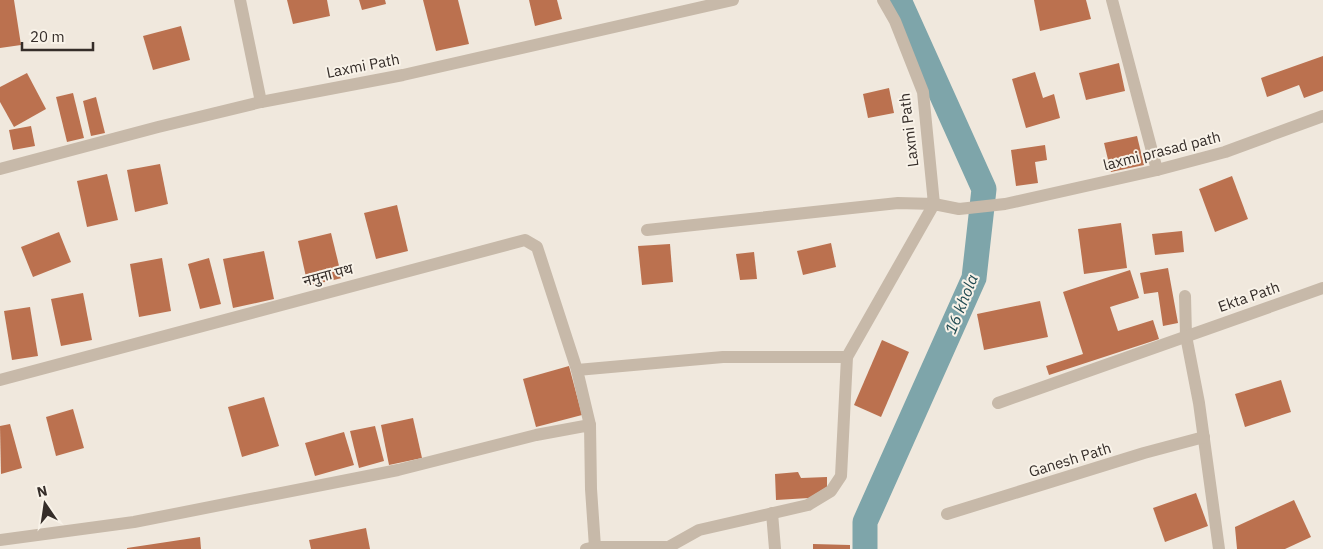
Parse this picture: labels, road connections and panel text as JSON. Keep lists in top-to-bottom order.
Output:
{
  "streets": {
    "street": [
      "Laxmi Path",
      "laxmi prasad path",
      "नमुना पथ",
      "Ekta Path",
      "Ganesh Path"
    ]
  },
  "crossings": [
    ["Laxmi Path", "laxmi prasad path"]
  ],
  "water": ["16 khola"],
  "scale_bar": "20 m",
  "north": "top"
}
